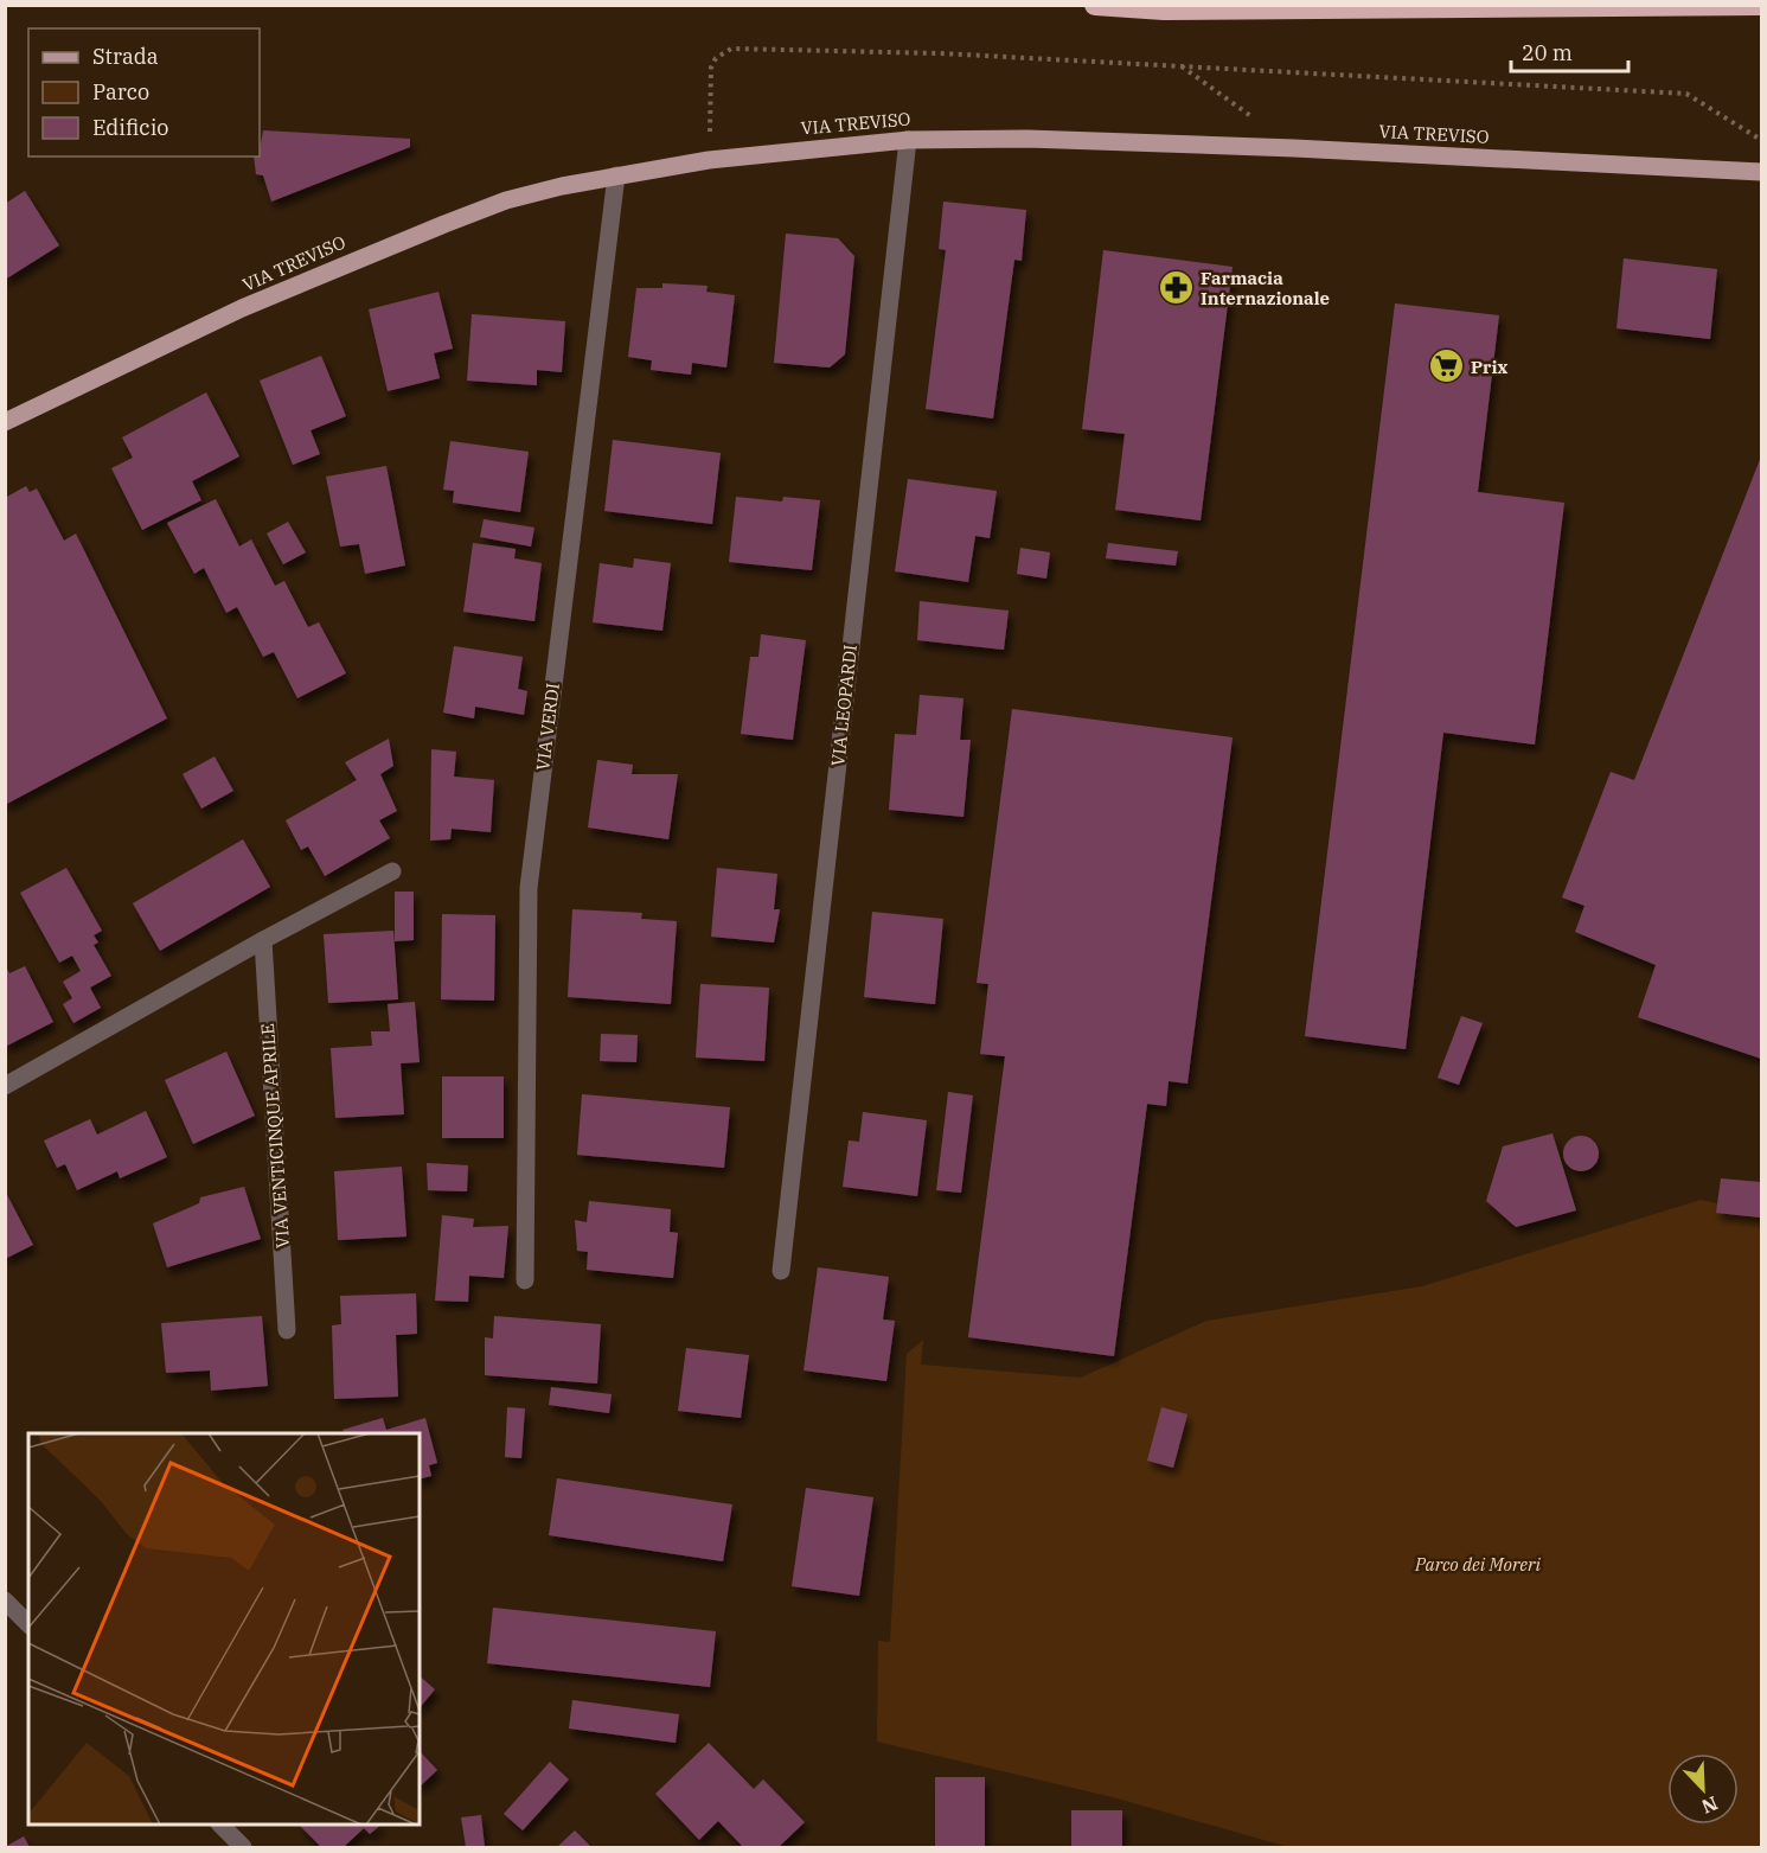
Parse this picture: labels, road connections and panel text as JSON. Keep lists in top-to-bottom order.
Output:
{
  "streets": {
    "main road": ["VIA TREVISO"],
    "street": ["VIA LEOPARDI", "VIA VERDI", "VIA VENTICINQUE APRILE"]
  },
  "crossings": [
    ["VIA TREVISO", "VIA LEOPARDI"],
    ["VIA TREVISO", "VIA VERDI"]
  ],
  "parks": ["Parco dei Moreri"],
  "places": {
    "pharmacy": ["Farmacia Internazionale"],
    "supermarket": ["Prix"]
  },
  "legend": ["Strada", "Parco", "Edificio"],
  "scale_bar": "20 m",
  "north": "bottom right"
}
